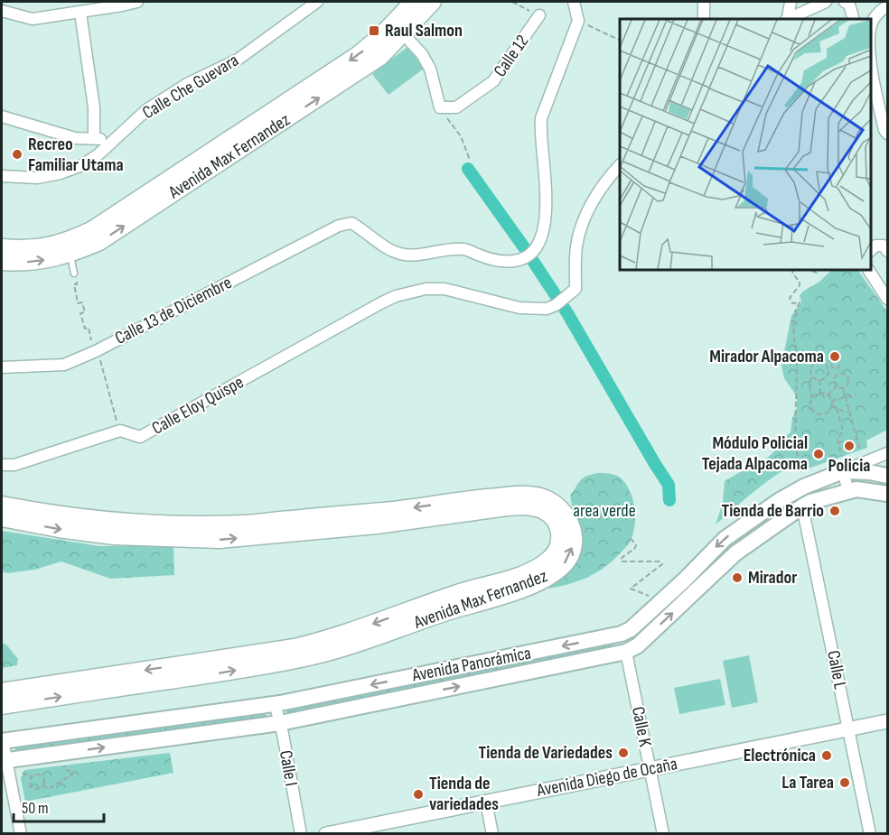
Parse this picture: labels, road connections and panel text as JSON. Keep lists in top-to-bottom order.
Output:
{
  "streets": {
    "main road": ["Avenida Max Fernandez", "Avenida Panorámica"],
    "street": [
      "Calle 12",
      "Calle Che Guevara",
      "Calle 13 de Diciembre",
      "Calle Eloy Quispe",
      "Calle L",
      "Calle K",
      "Calle I",
      "Avenida Diego de Ocaña"
    ]
  },
  "crossings": [
    ["Avenida Panorámica", "Calle L"],
    ["Avenida Panorámica", "Calle K"],
    ["Avenida Panorámica", "Calle I"],
    ["Calle L", "Avenida Diego de Ocaña"],
    ["Calle K", "Avenida Diego de Ocaña"]
  ],
  "parks": ["area verde"],
  "places": {
    "transit": ["Raul Salmon"],
    "other": [
      "Recreo Familiar Utama",
      "Mirador Alpacoma",
      "Policia",
      "Módulo Policial Tejada Alpacoma",
      "Tienda de Barrio",
      "Mirador",
      "Tienda de Variedades",
      "Electrónica",
      "La Tarea",
      "Tienda de variedades"
    ]
  },
  "scale_bar": "50 m"
}
